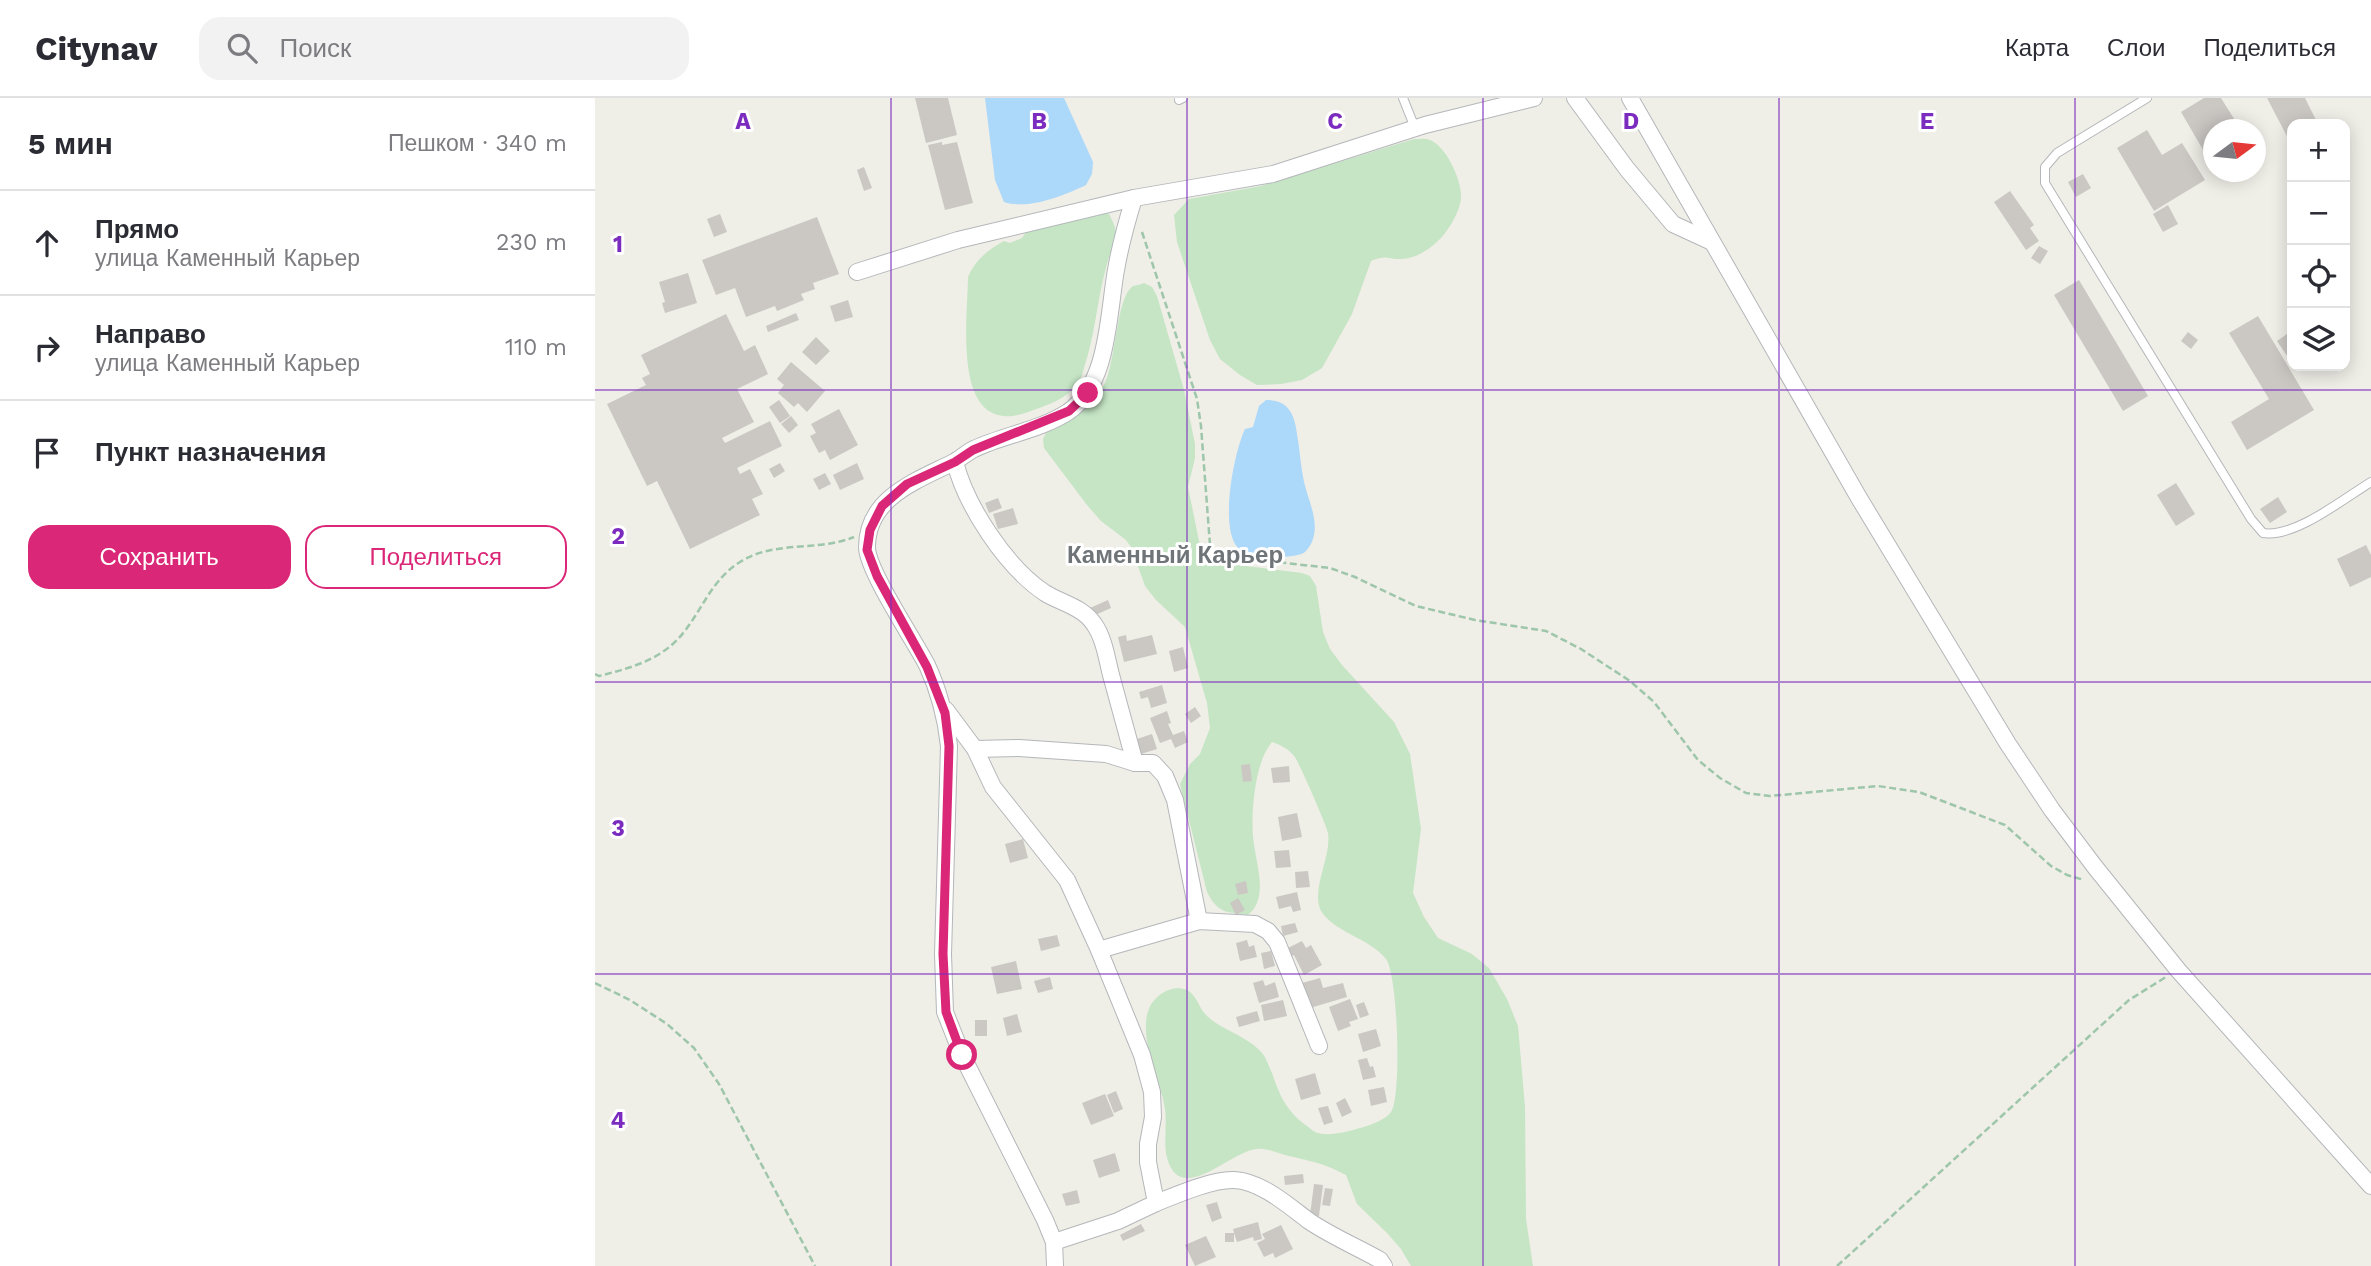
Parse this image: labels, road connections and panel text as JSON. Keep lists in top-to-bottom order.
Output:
{
  "districts": ["Каменный Карьер"],
  "north": "right",
  "page": {
    "header": "Citynav",
    "search": "Поиск",
    "nav": ["Карта", "Слои", "Поделиться"],
    "heading": ["5 мин", "Пешком · 340 m"],
    "map_buttons": ["+", "−"],
    "list": [
      ["Прямо", "улица Каменный Карьер", "230 m"],
      ["Направо", "улица Каменный Карьер", "110 m"],
      "Пункт назначения"
    ],
    "buttons": ["Сохранить", "Поделиться"]
  },
  "grid": {
    "columns": [
      "A",
      "B",
      "C",
      "D",
      "E"
    ],
    "rows": [
      "1",
      "2",
      "3",
      "4"
    ]
  }
}
